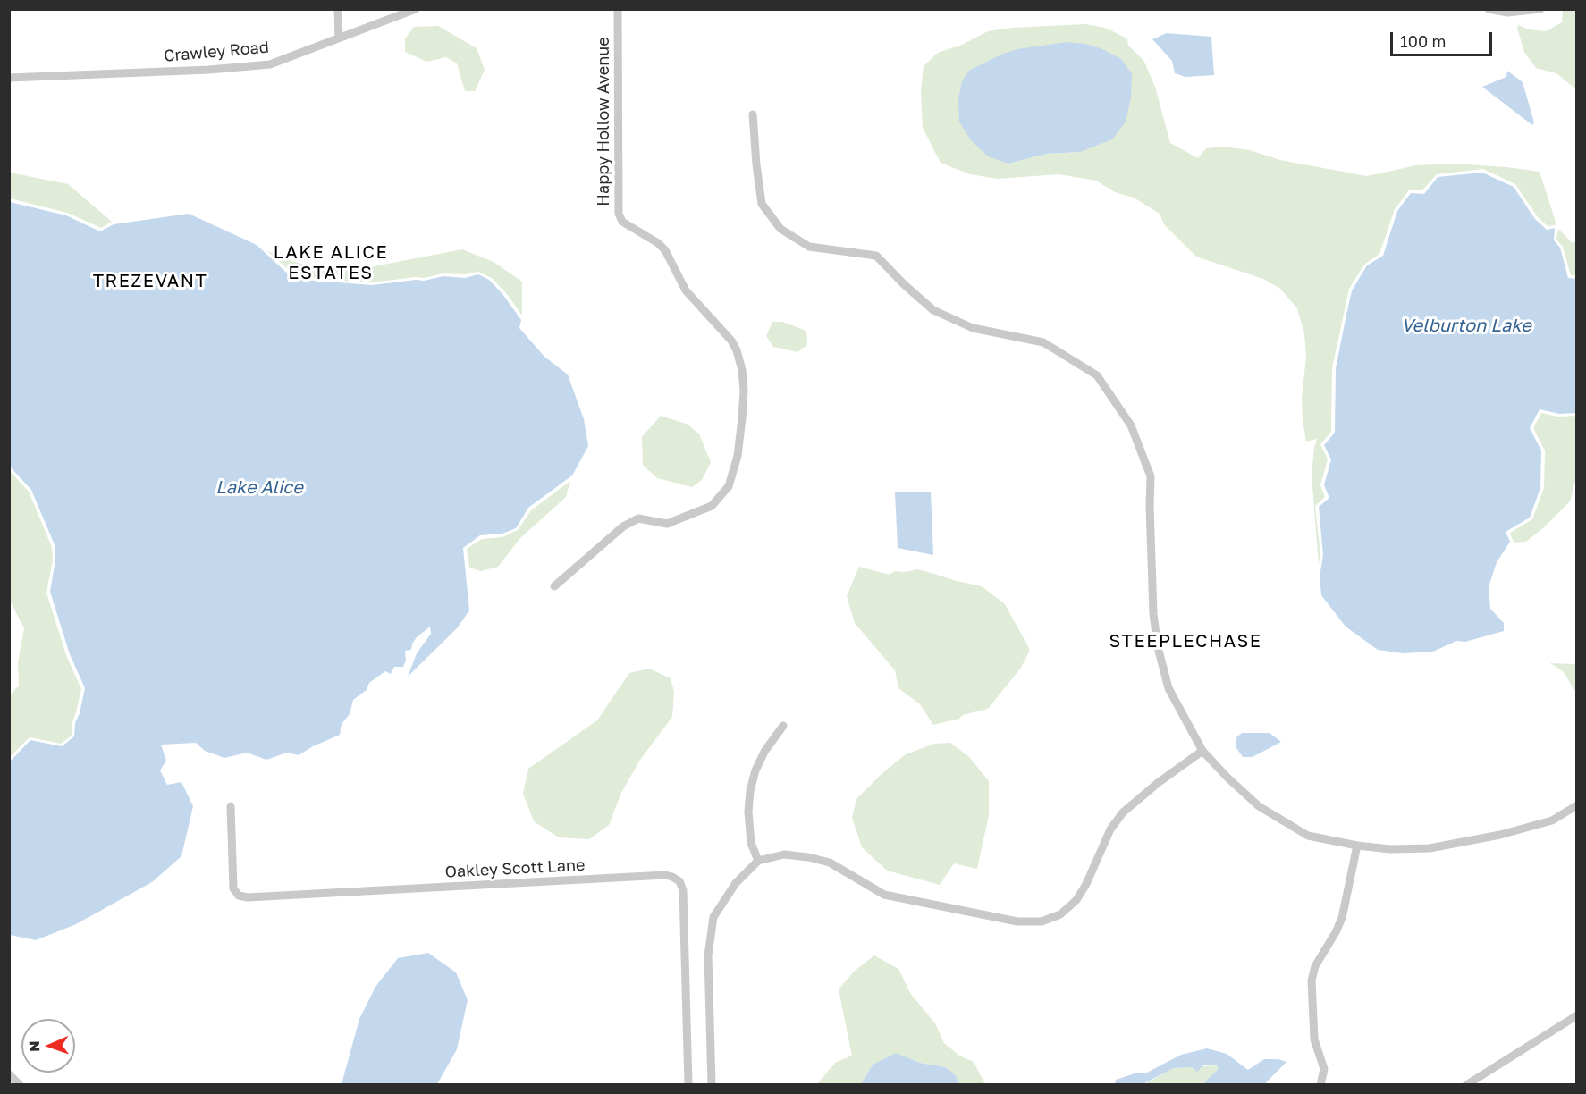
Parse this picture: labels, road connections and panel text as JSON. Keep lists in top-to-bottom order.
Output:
{
  "streets": {
    "street": ["Crawley Road", "Happy Hollow Avenue", "Oakley Scott Lane"]
  },
  "districts": ["LAKE ALICE ESTATES", "TREZEVANT", "STEEPLECHASE"],
  "water": ["Velburton Lake", "Lake Alice"],
  "scale_bar": "100 m",
  "north": "left"
}
